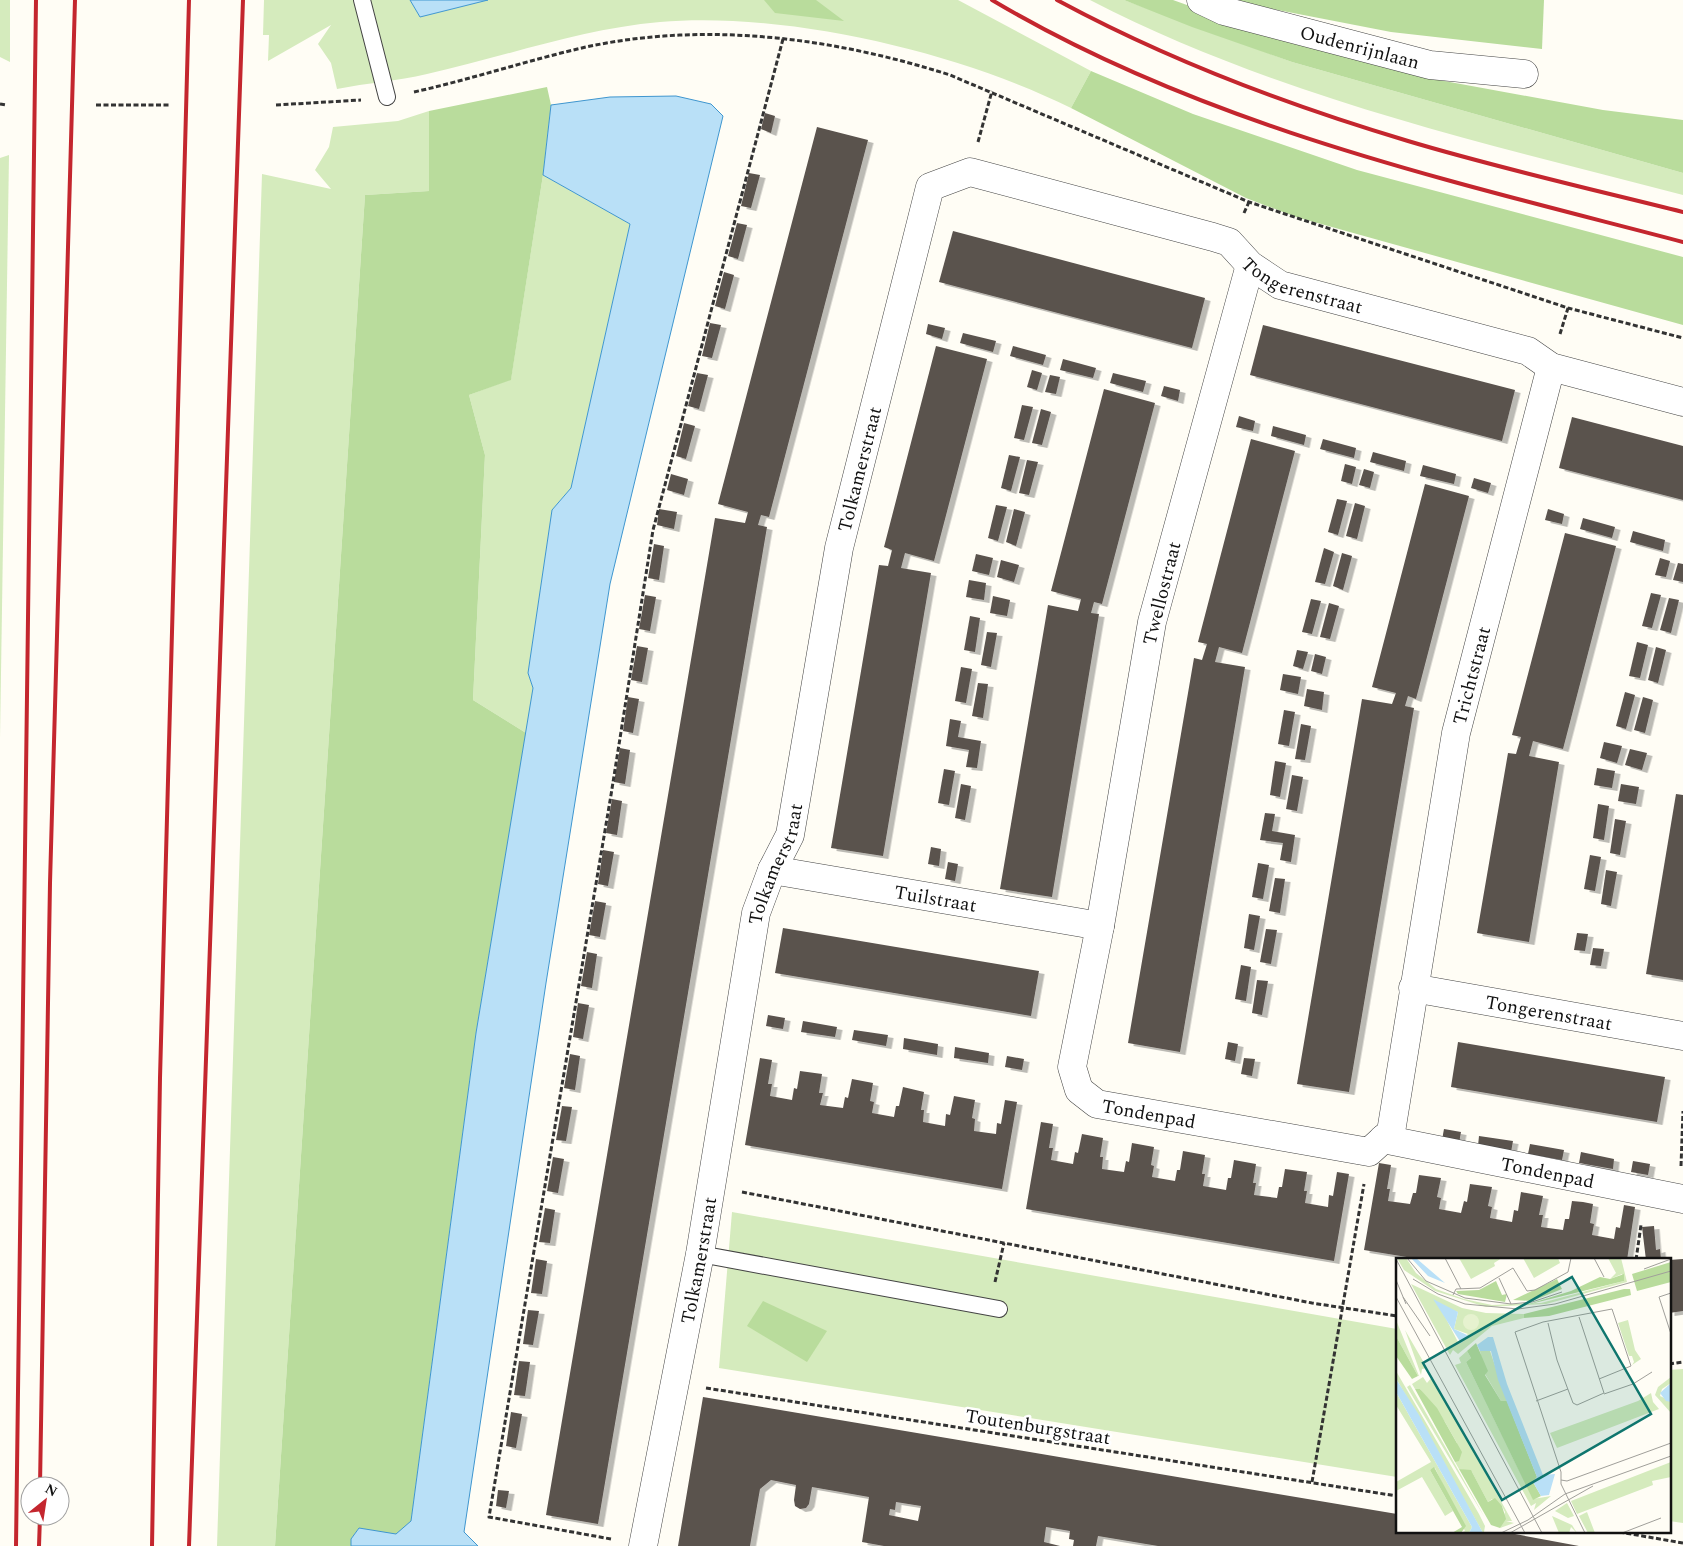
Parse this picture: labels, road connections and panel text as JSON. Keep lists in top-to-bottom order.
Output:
{
  "streets": {
    "street": [
      "Oudenrijnlaan",
      "Tongerenstraat",
      "Tolkamerstraat",
      "Twellostraat",
      "Trichtstraat",
      "Tuilstraat",
      "Tondenpad"
    ],
    "path": ["Toutenburgstraat"]
  },
  "crossings": [
    ["Tongerenstraat", "Tolkamerstraat"],
    ["Tongerenstraat", "Twellostraat"],
    ["Tongerenstraat", "Trichtstraat"],
    ["Tolkamerstraat", "Tuilstraat"],
    ["Tolkamerstraat", "Toutenburgstraat"],
    ["Twellostraat", "Tuilstraat"],
    ["Twellostraat", "Tondenpad"],
    ["Tuilstraat", "Tondenpad"]
  ],
  "north": "top right"
}
